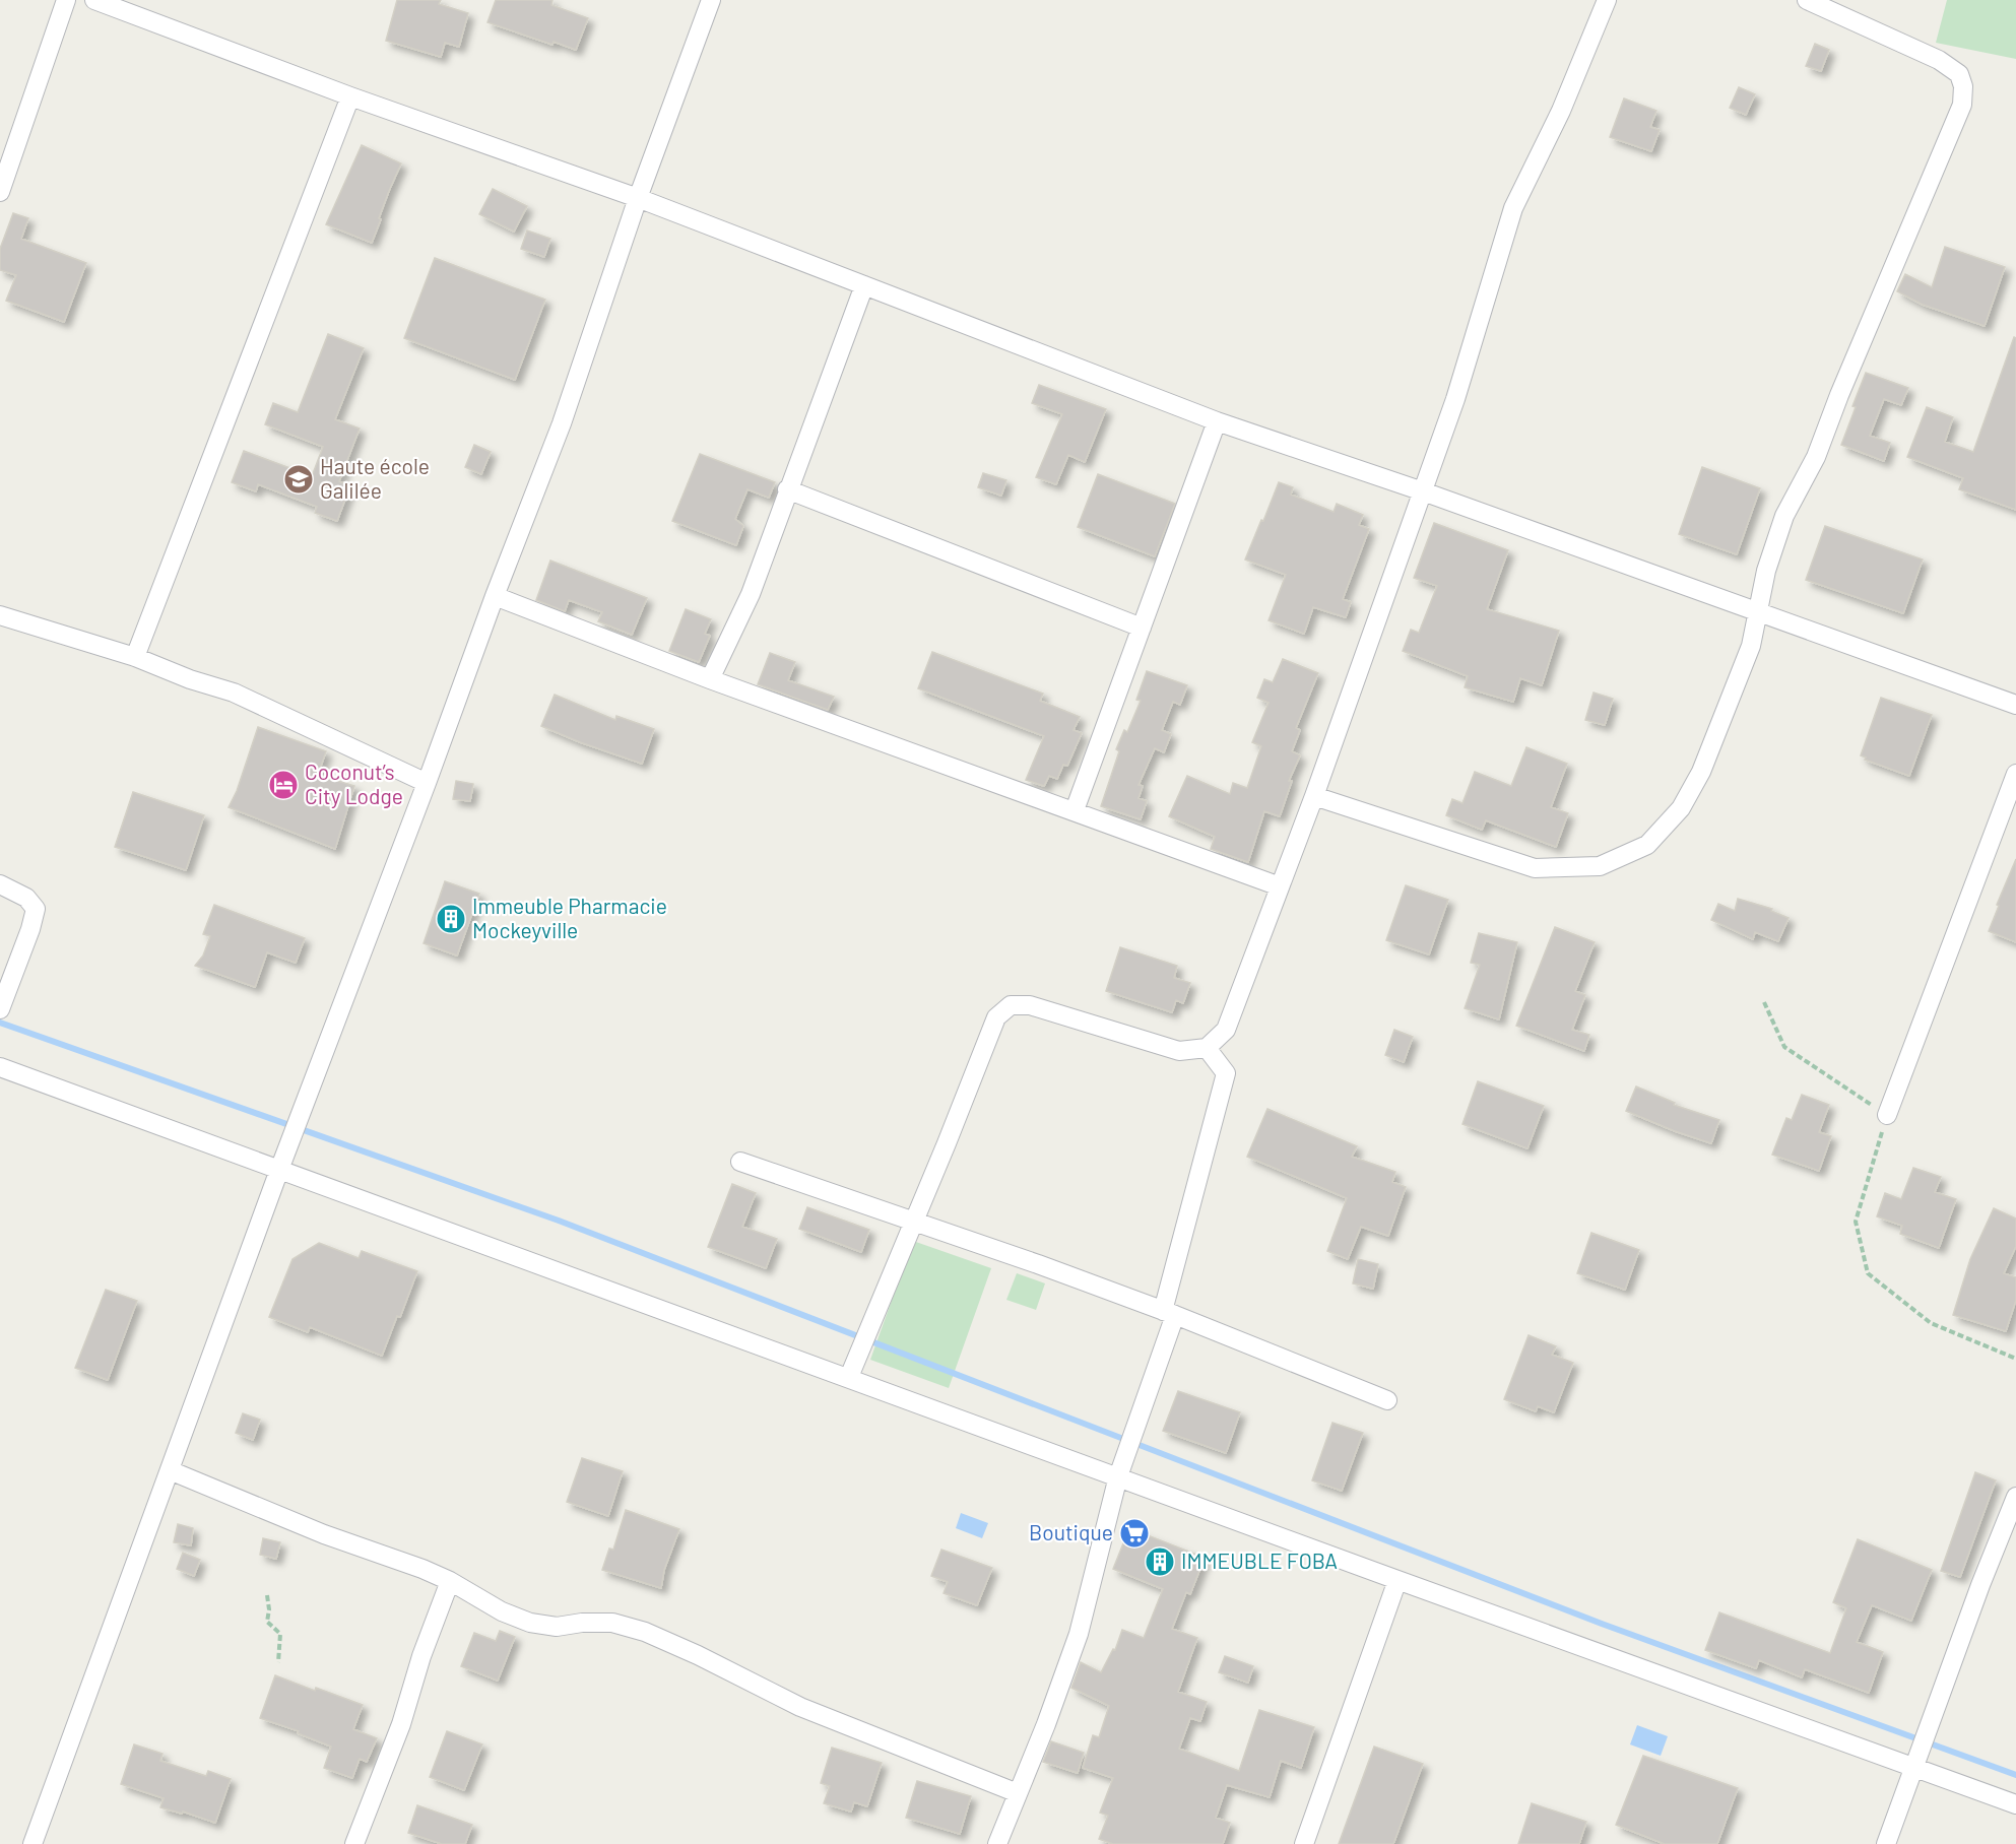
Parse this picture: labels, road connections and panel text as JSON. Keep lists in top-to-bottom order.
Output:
{
  "places": {
    "school or university": ["Haute école Galilée"],
    "hotel": ["Coconut’s City Lodge"],
    "building": ["Immeuble Pharmacie Mockeyville", "IMMEUBLE FOBA"],
    "supermarket": ["Boutique"]
  }
}
